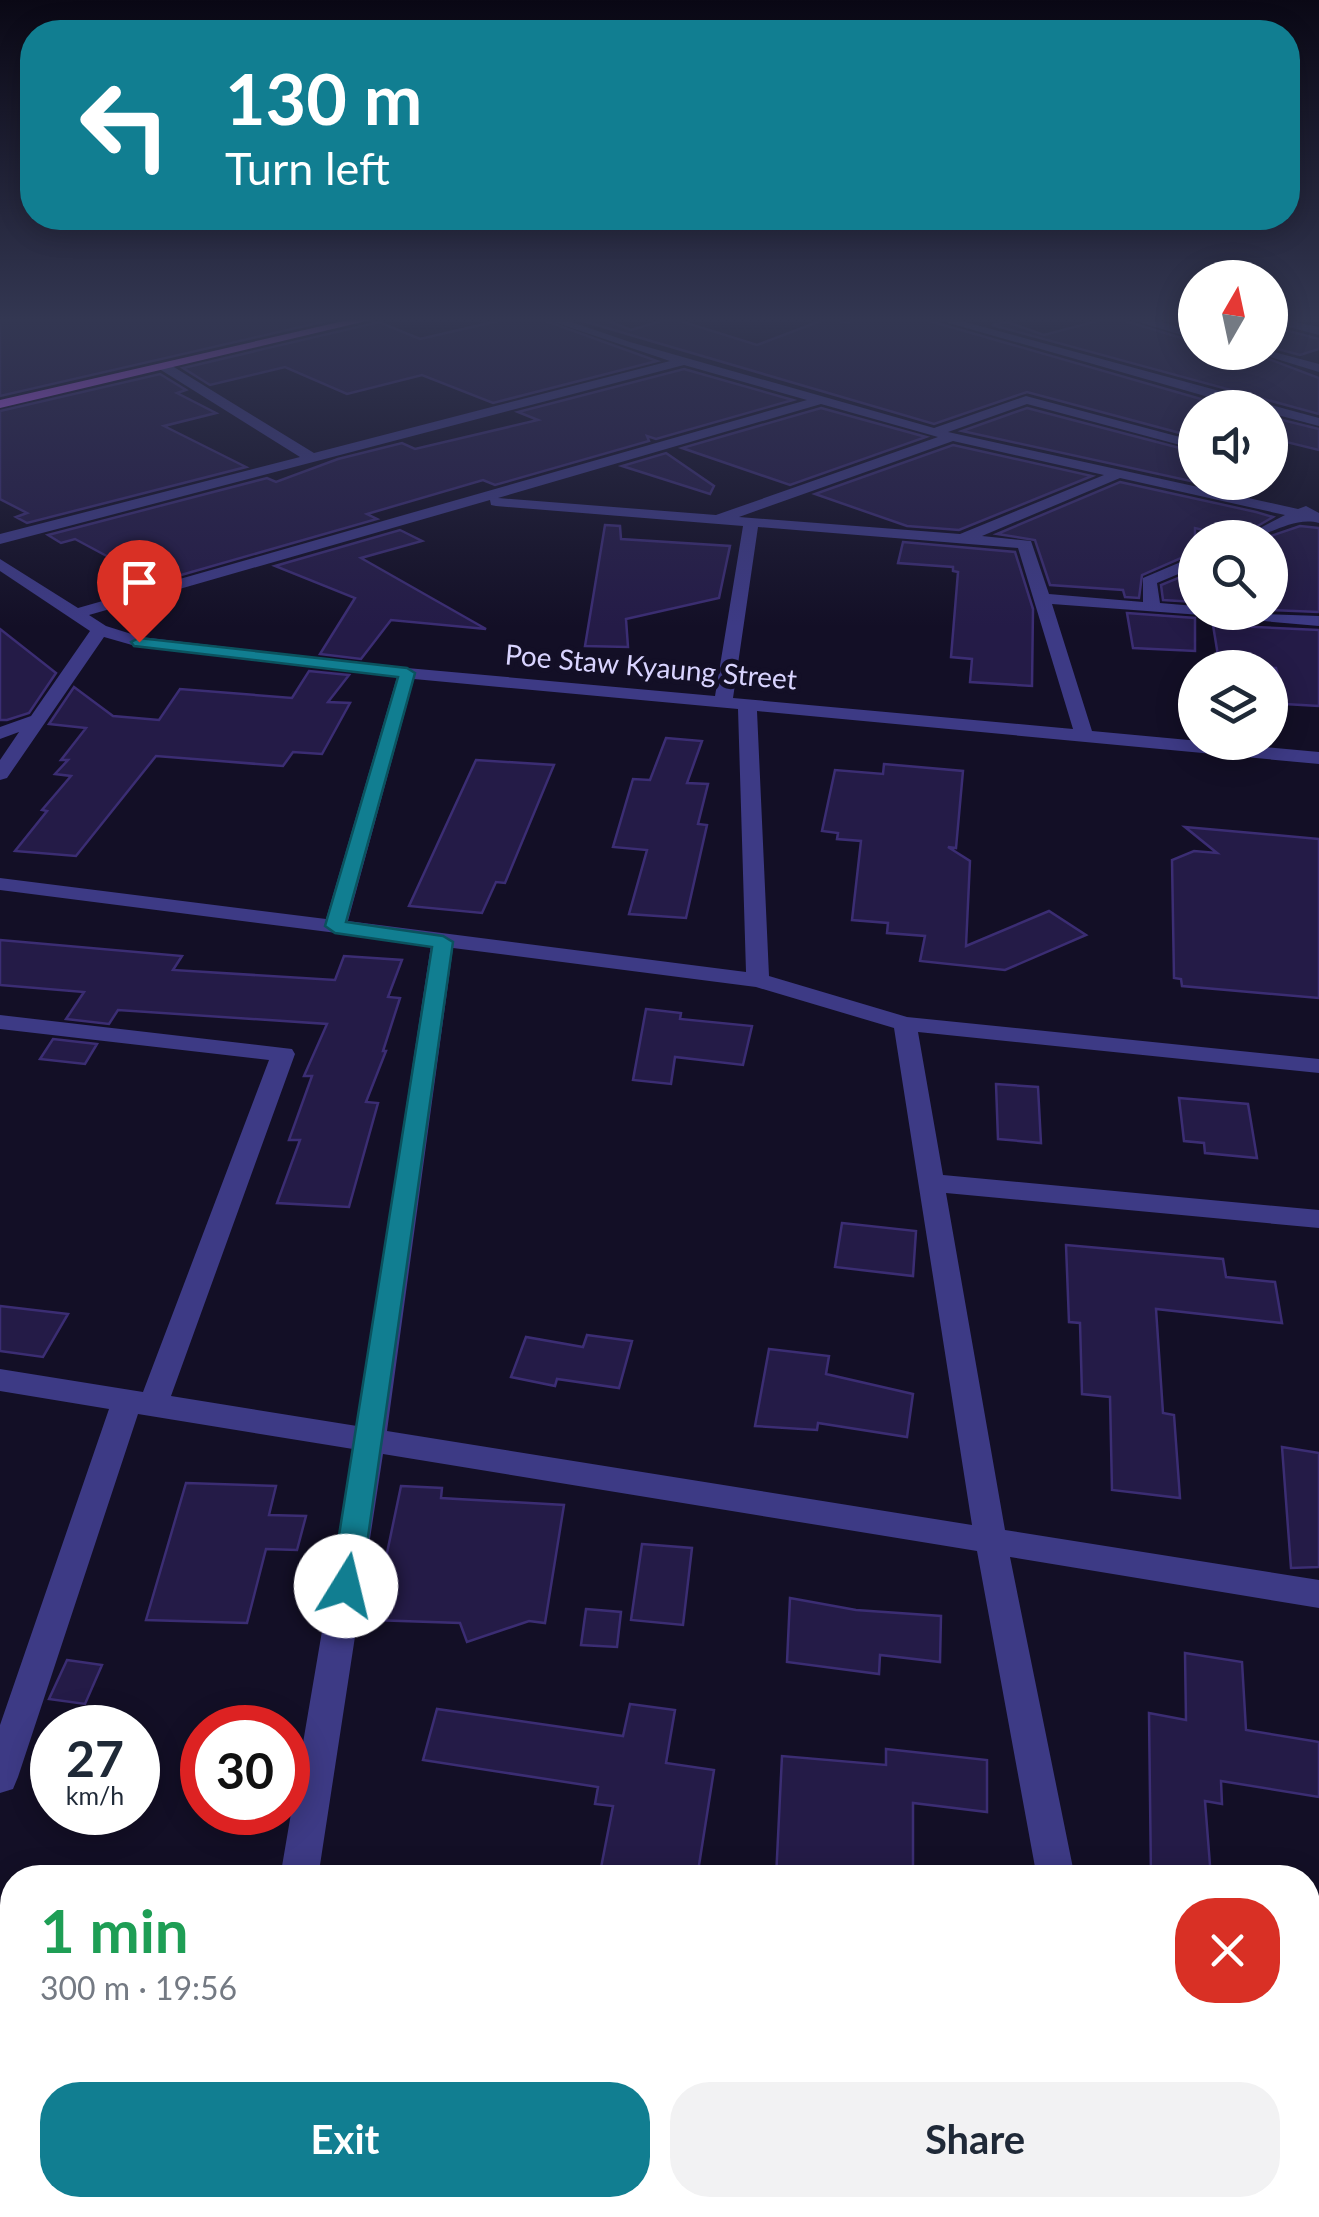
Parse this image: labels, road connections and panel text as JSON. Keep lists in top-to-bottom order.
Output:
{
  "streets": {
    "street": ["Poe Staw Kyaung Street"]
  },
  "north": "top",
  "page": {
    "turn": ["130 m", "Turn left"],
    "speed": "27 km/h",
    "limit": "30",
    "heading": ["1 min", "300 m · 19:56"],
    "buttons": ["Exit", "Share"]
  }
}
